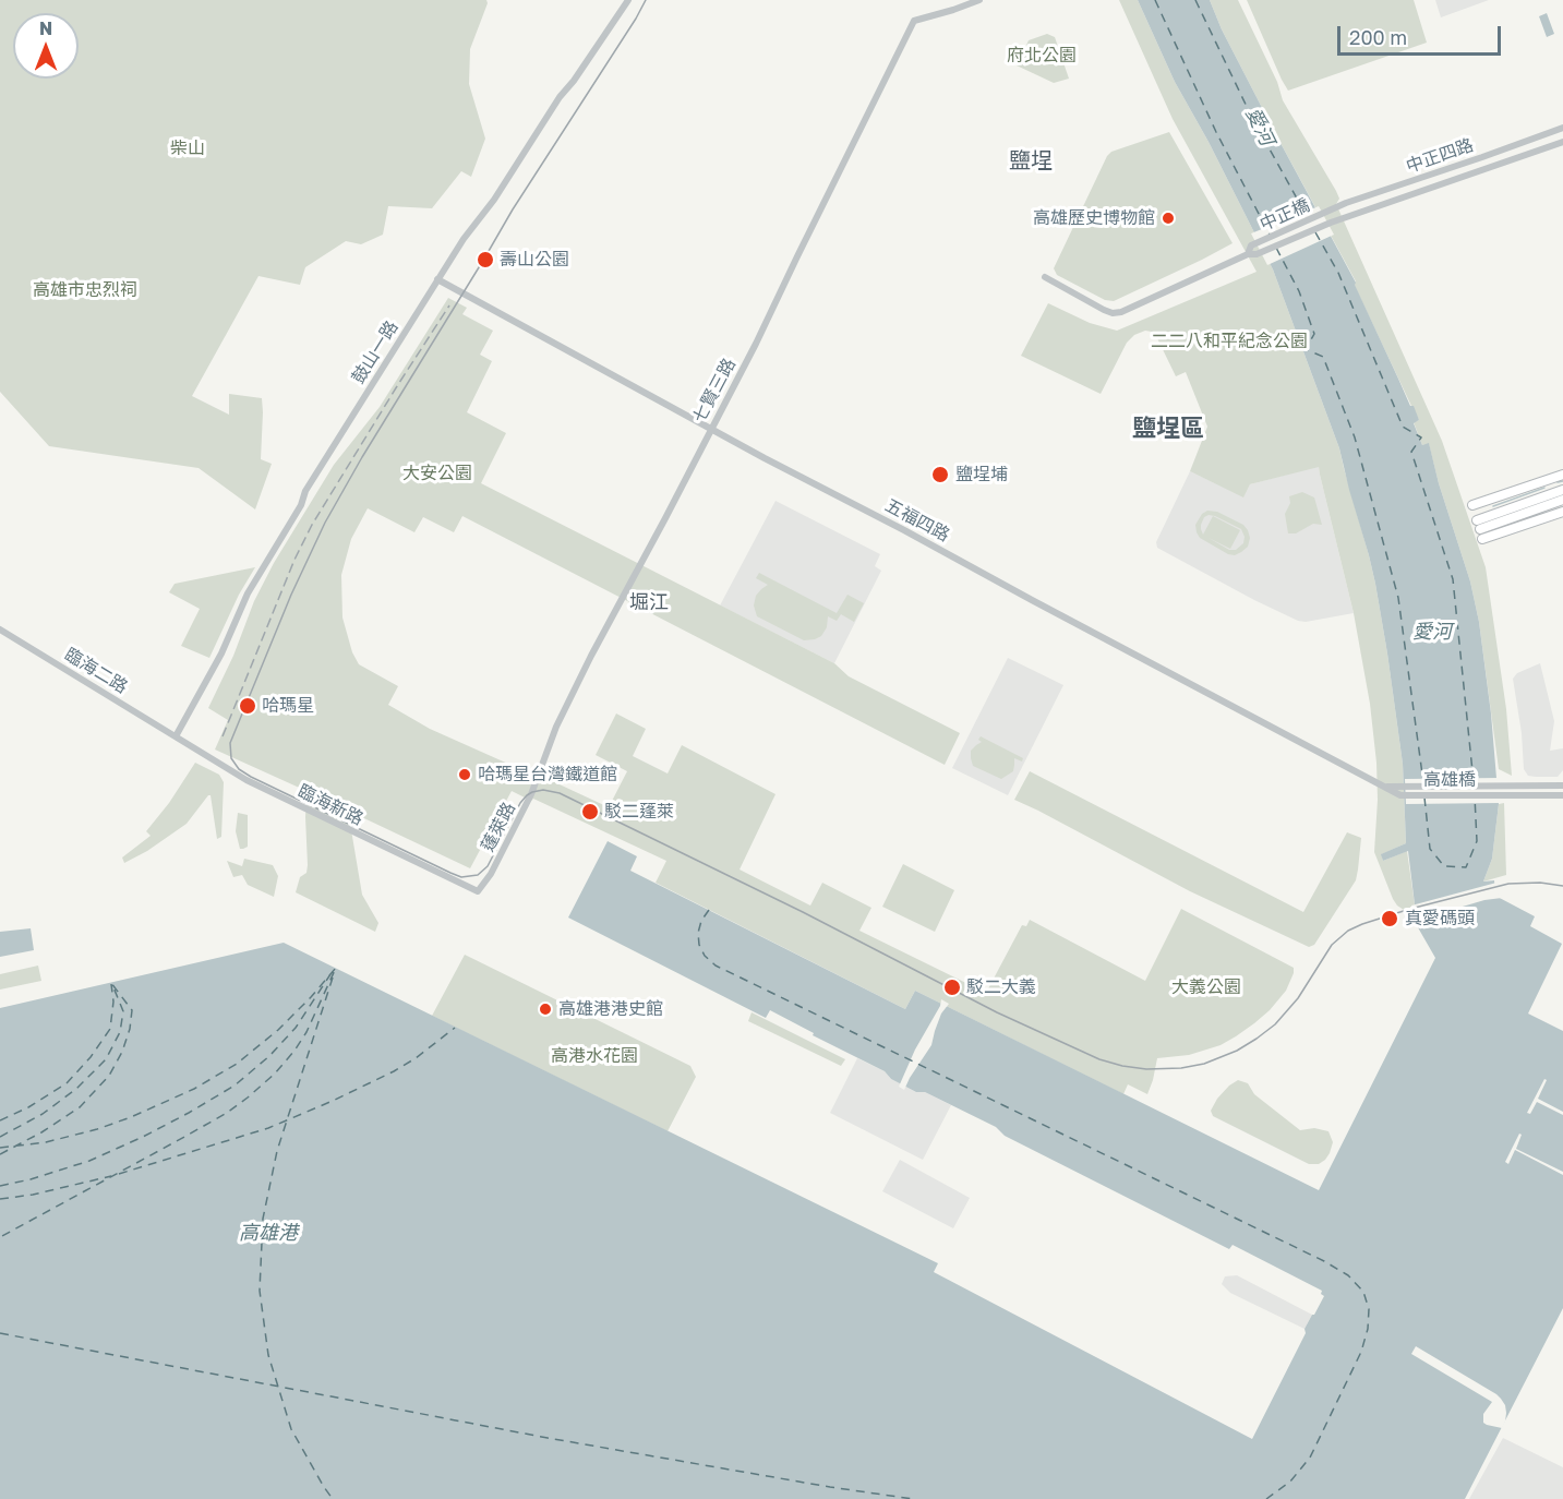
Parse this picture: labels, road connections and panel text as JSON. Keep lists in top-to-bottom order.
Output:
{
  "streets": {
    "street": [
      "中正四路",
      "中正橋",
      "鼓山一路",
      "七賢三路",
      "五福四路",
      "臨海二路",
      "高雄橋",
      "臨海新路",
      "蓬萊路"
    ]
  },
  "crossings": [
    ["中正四路", "中正橋"],
    ["鼓山一路", "五福四路"],
    ["鼓山一路", "臨海二路"],
    ["鼓山一路", "臨海新路"],
    ["七賢三路", "五福四路"],
    ["七賢三路", "蓬萊路"],
    ["五福四路", "高雄橋"],
    ["臨海二路", "臨海新路"],
    ["臨海新路", "蓬萊路"]
  ],
  "districts": ["鹽埕", "鹽埕區", "堀江"],
  "water": ["愛河", "高雄港"],
  "parks": [
    "府北公園",
    "柴山",
    "高雄市忠烈祠",
    "二二八和平紀念公園",
    "大安公園",
    "大義公園",
    "高港水花園"
  ],
  "places": [
    "高雄歷史博物館",
    "壽山公園",
    "鹽埕埔",
    "哈瑪星",
    "哈瑪星台灣鐵道館",
    "駁二蓬萊",
    "真愛碼頭",
    "駁二大義",
    "高雄港港史館"
  ],
  "scale_bar": "200 m",
  "north": "top"
}
